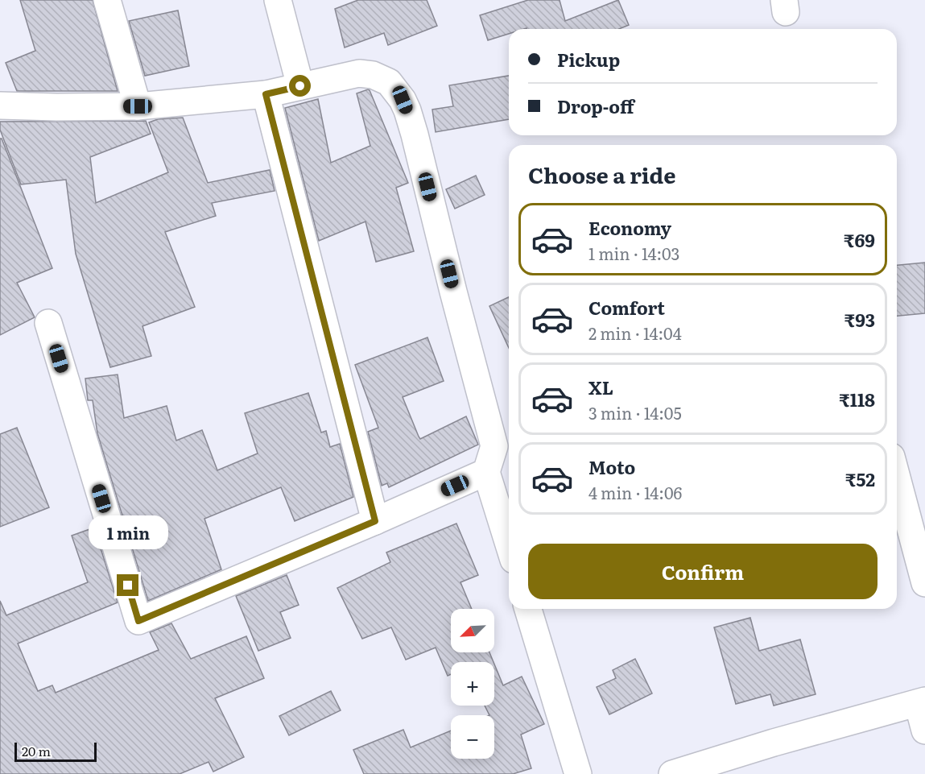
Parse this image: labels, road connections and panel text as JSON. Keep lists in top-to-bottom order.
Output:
{
  "scale_bar": "20 m",
  "north": "bottom left",
  "page": {
    "banner": ["Pickup", "Drop-off"],
    "heading": "Choose a ride",
    "list": [
      {
        "name": "Economy",
        "note": "1 min · 14:03",
        "value": "₹69"
      },
      {
        "name": "Comfort",
        "note": "2 min · 14:04",
        "value": "₹93"
      },
      {
        "name": "XL",
        "note": "3 min · 14:05",
        "value": "₹118"
      },
      {
        "name": "Moto",
        "note": "4 min · 14:06",
        "value": "₹52"
      }
    ],
    "bubble": "1 min",
    "buttons": "Confirm",
    "map_buttons": ["+", "−"],
    "scale": "20 m"
  }
}
